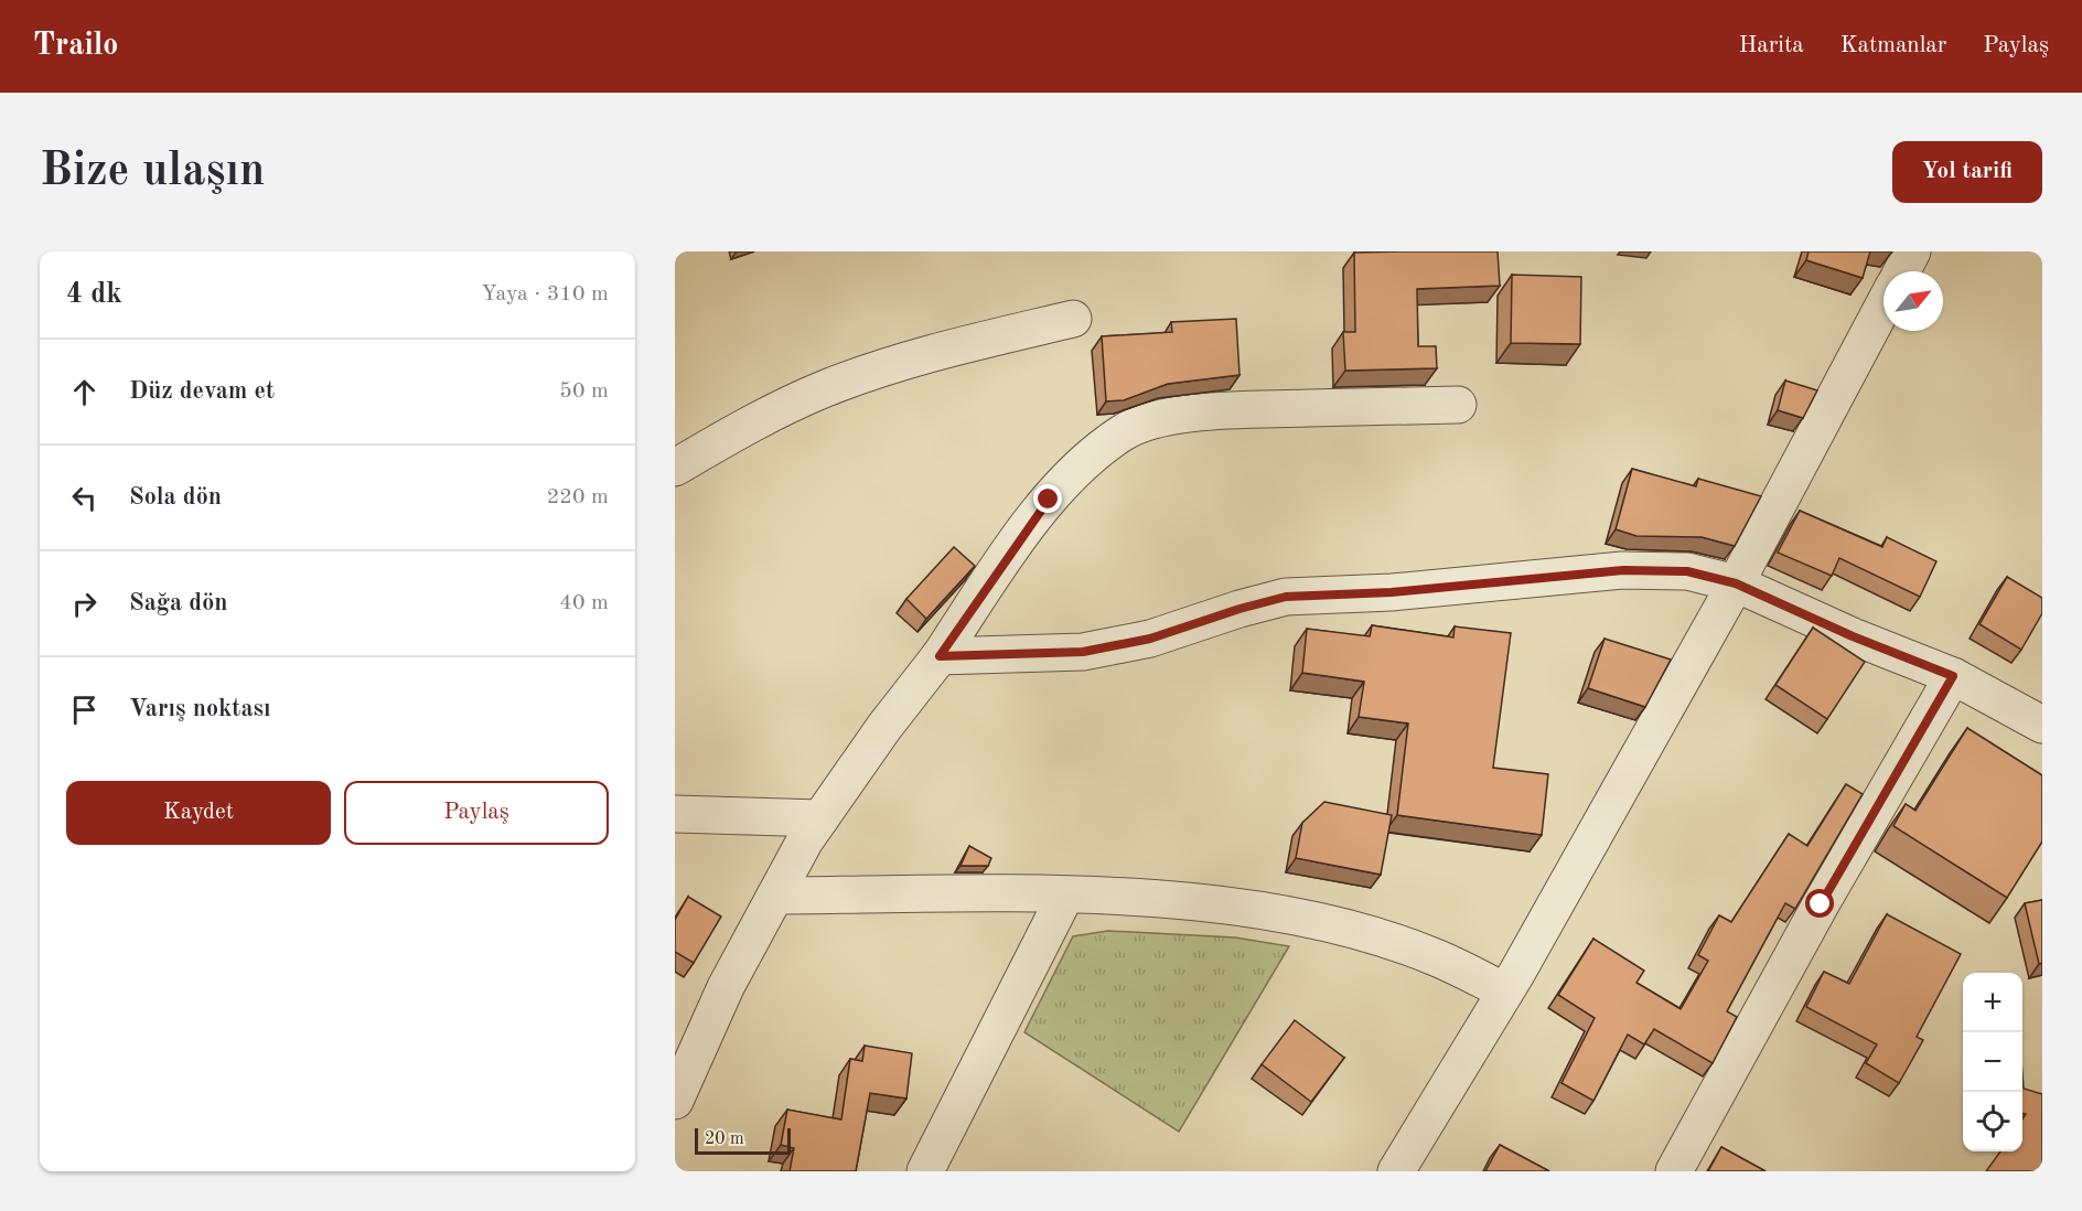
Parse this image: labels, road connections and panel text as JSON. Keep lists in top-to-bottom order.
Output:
{
  "scale_bar": "20 m",
  "north": "top right",
  "page": {
    "header": "Trailo",
    "nav": ["Harita", "Katmanlar", "Paylaş"],
    "buttons": [
      "Yol tarifi",
      ["Kaydet", "Paylaş"]
    ],
    "title": "Bize ulaşın",
    "heading": ["4 dk", "Yaya · 310 m"],
    "list": [
      ["Düz devam et", "50 m"],
      ["Sola dön", "220 m"],
      ["Sağa dön", "40 m"],
      "Varış noktası"
    ],
    "map_buttons": ["+", "−"],
    "scale": "20 m"
  }
}
